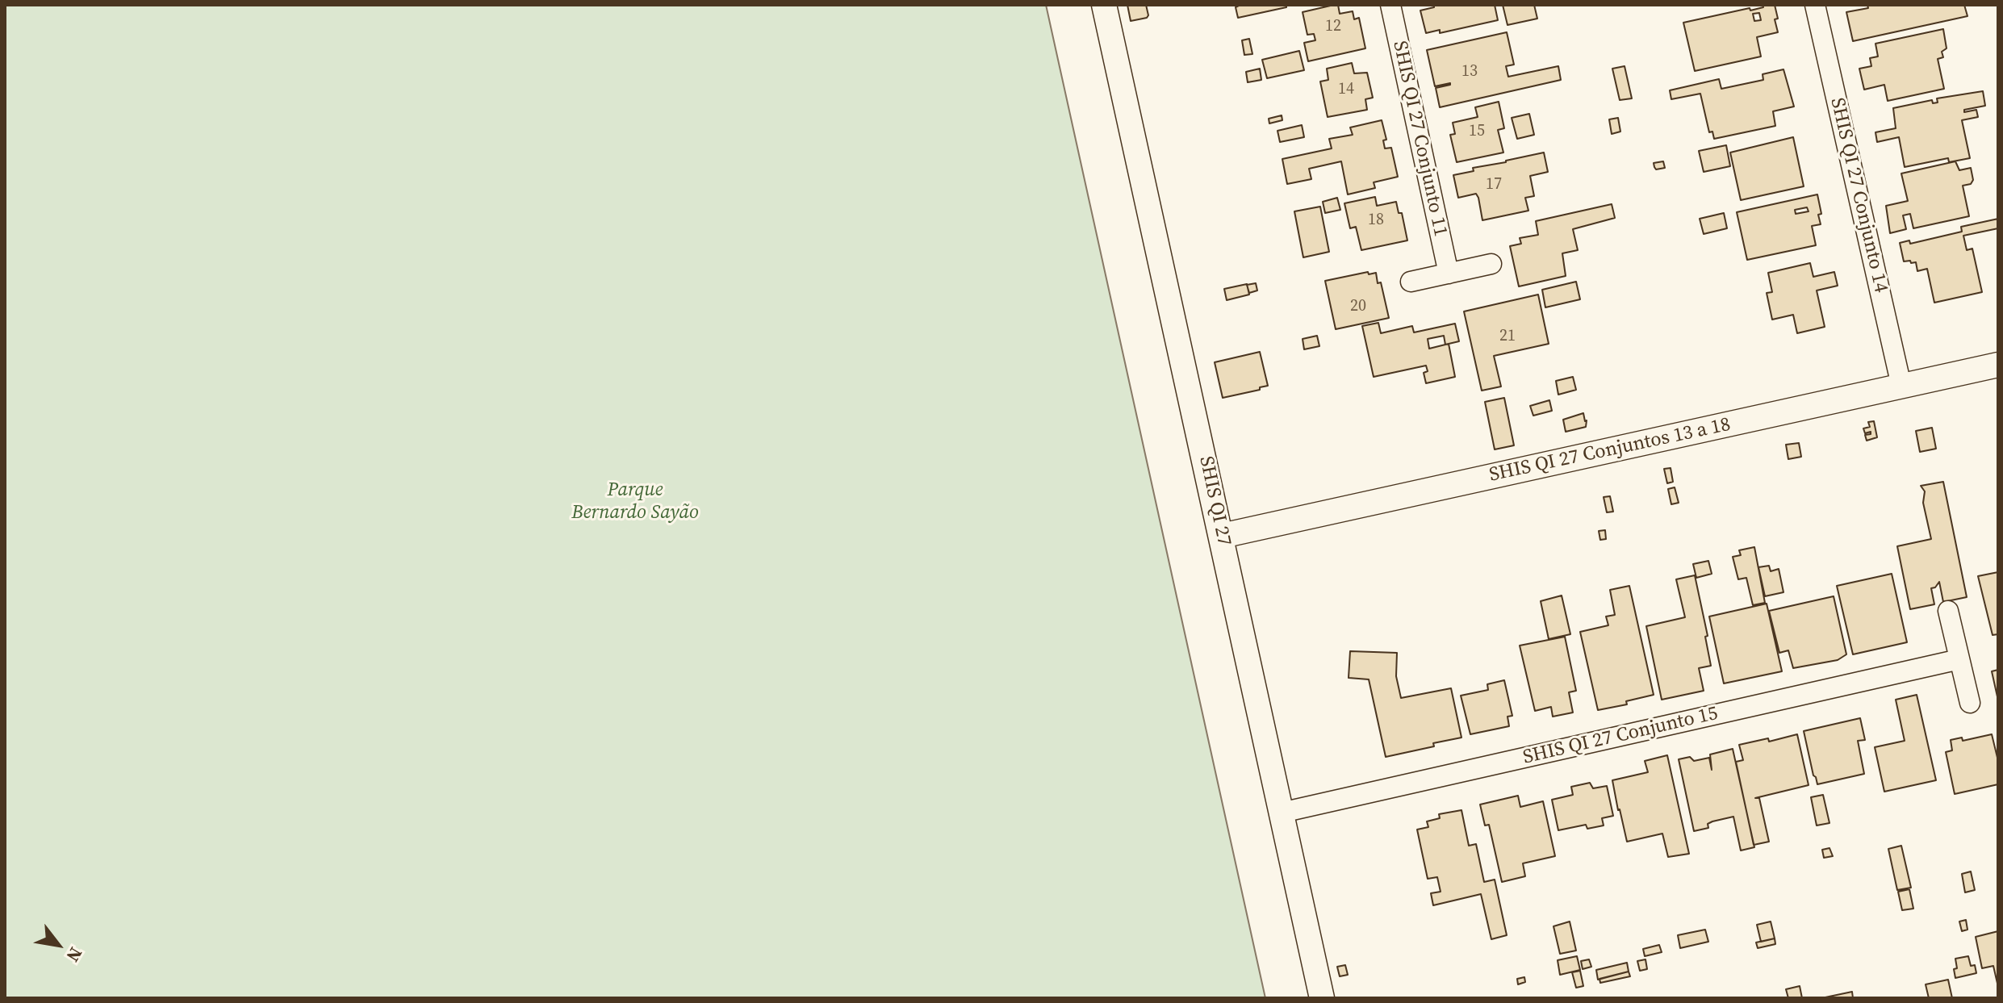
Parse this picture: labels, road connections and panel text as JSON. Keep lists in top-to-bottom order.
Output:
{
  "streets": {
    "street": [
      "SHIS QI 27 Conjunto 11",
      "SHIS QI 27 Conjunto 14",
      "SHIS QI 27 Conjuntos 13 a 18",
      "SHIS QI 27",
      "SHIS QI 27 Conjunto 15"
    ]
  },
  "crossings": [
    ["SHIS QI 27 Conjunto 14", "SHIS QI 27 Conjuntos 13 a 18"],
    ["SHIS QI 27 Conjuntos 13 a 18", "SHIS QI 27"],
    ["SHIS QI 27", "SHIS QI 27 Conjunto 15"]
  ],
  "parks": ["Parque Bernardo Sayão"],
  "house_numbers": [
    "12",
    "13",
    "14",
    "15",
    "17",
    "18",
    "20",
    "21"
  ],
  "north": "bottom right"
}
